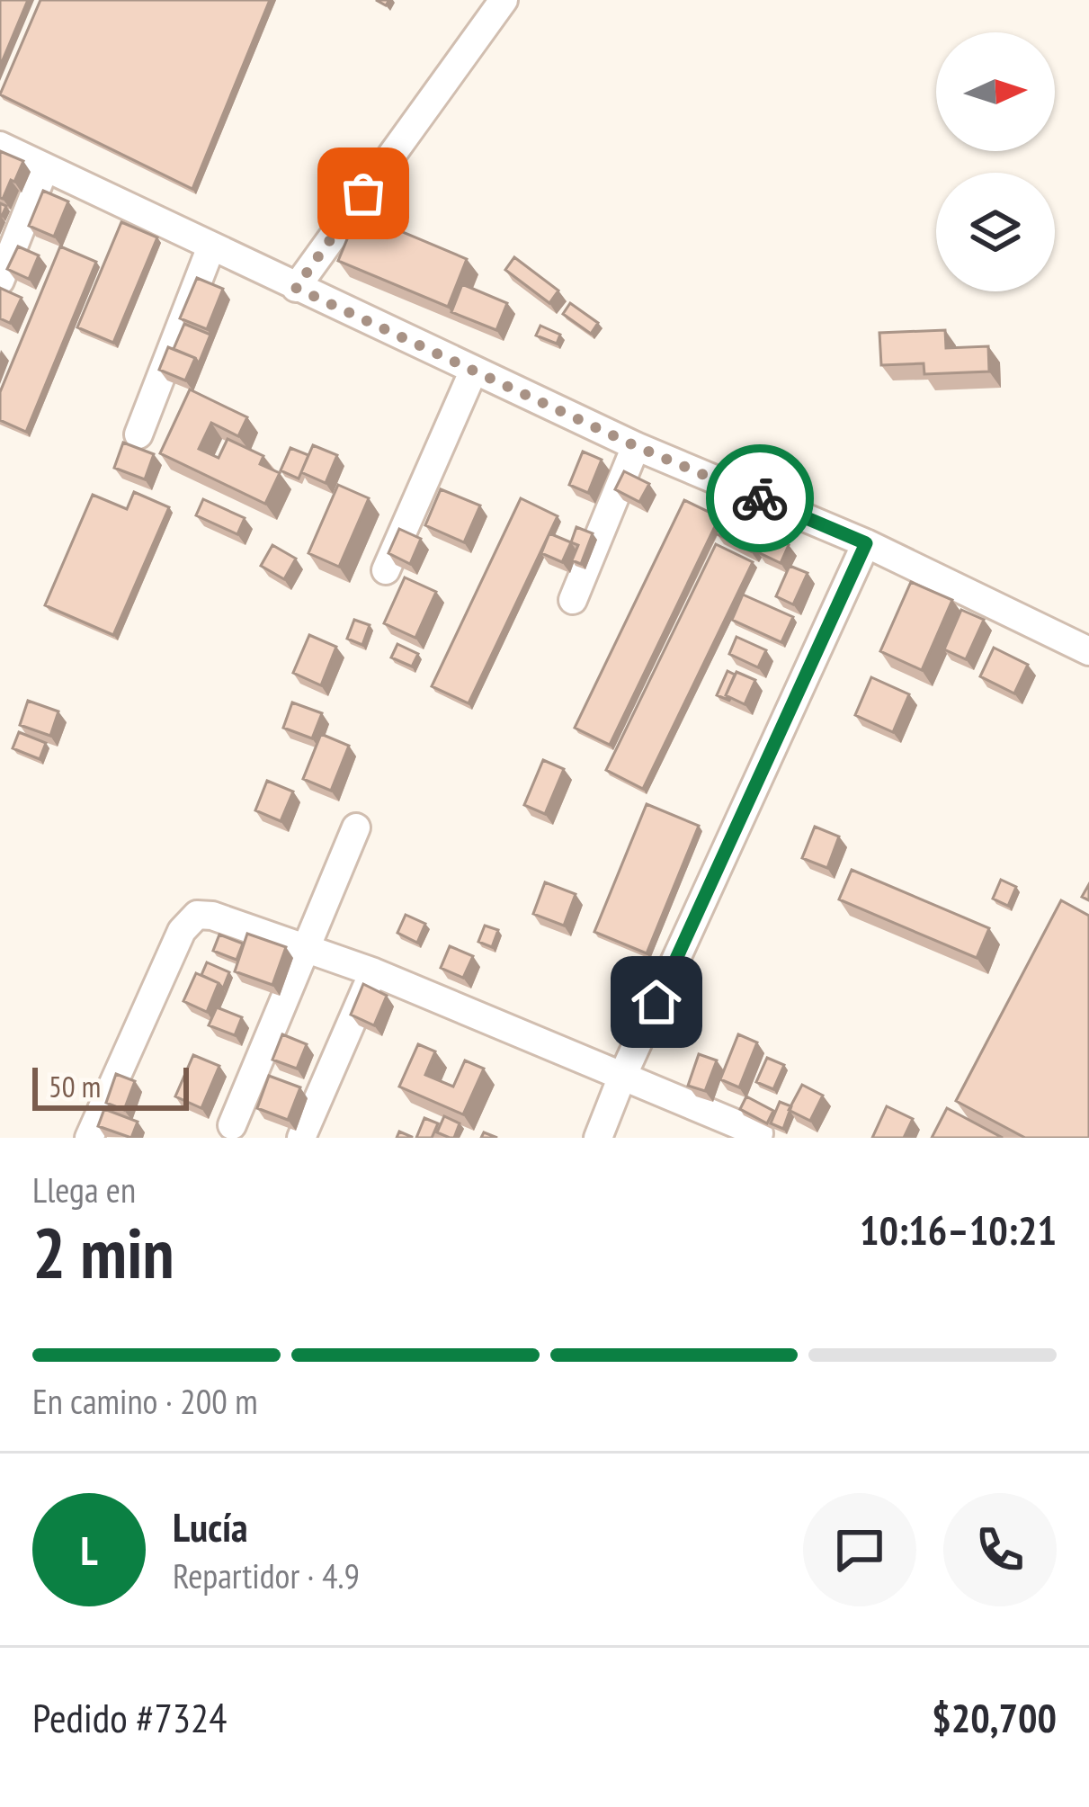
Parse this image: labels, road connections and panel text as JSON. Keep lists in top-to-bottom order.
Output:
{
  "scale_bar": "50 m",
  "north": "right",
  "page": {
    "scale": "50 m",
    "heading": ["2 min", "Llega en", "10:16–10:21"],
    "panel": [
      "Lucía",
      "Repartidor · 4.9",
      "Pedido #7324",
      "$20,700"
    ],
    "bar": "En camino · 200 m",
    "round": "L"
  }
}
